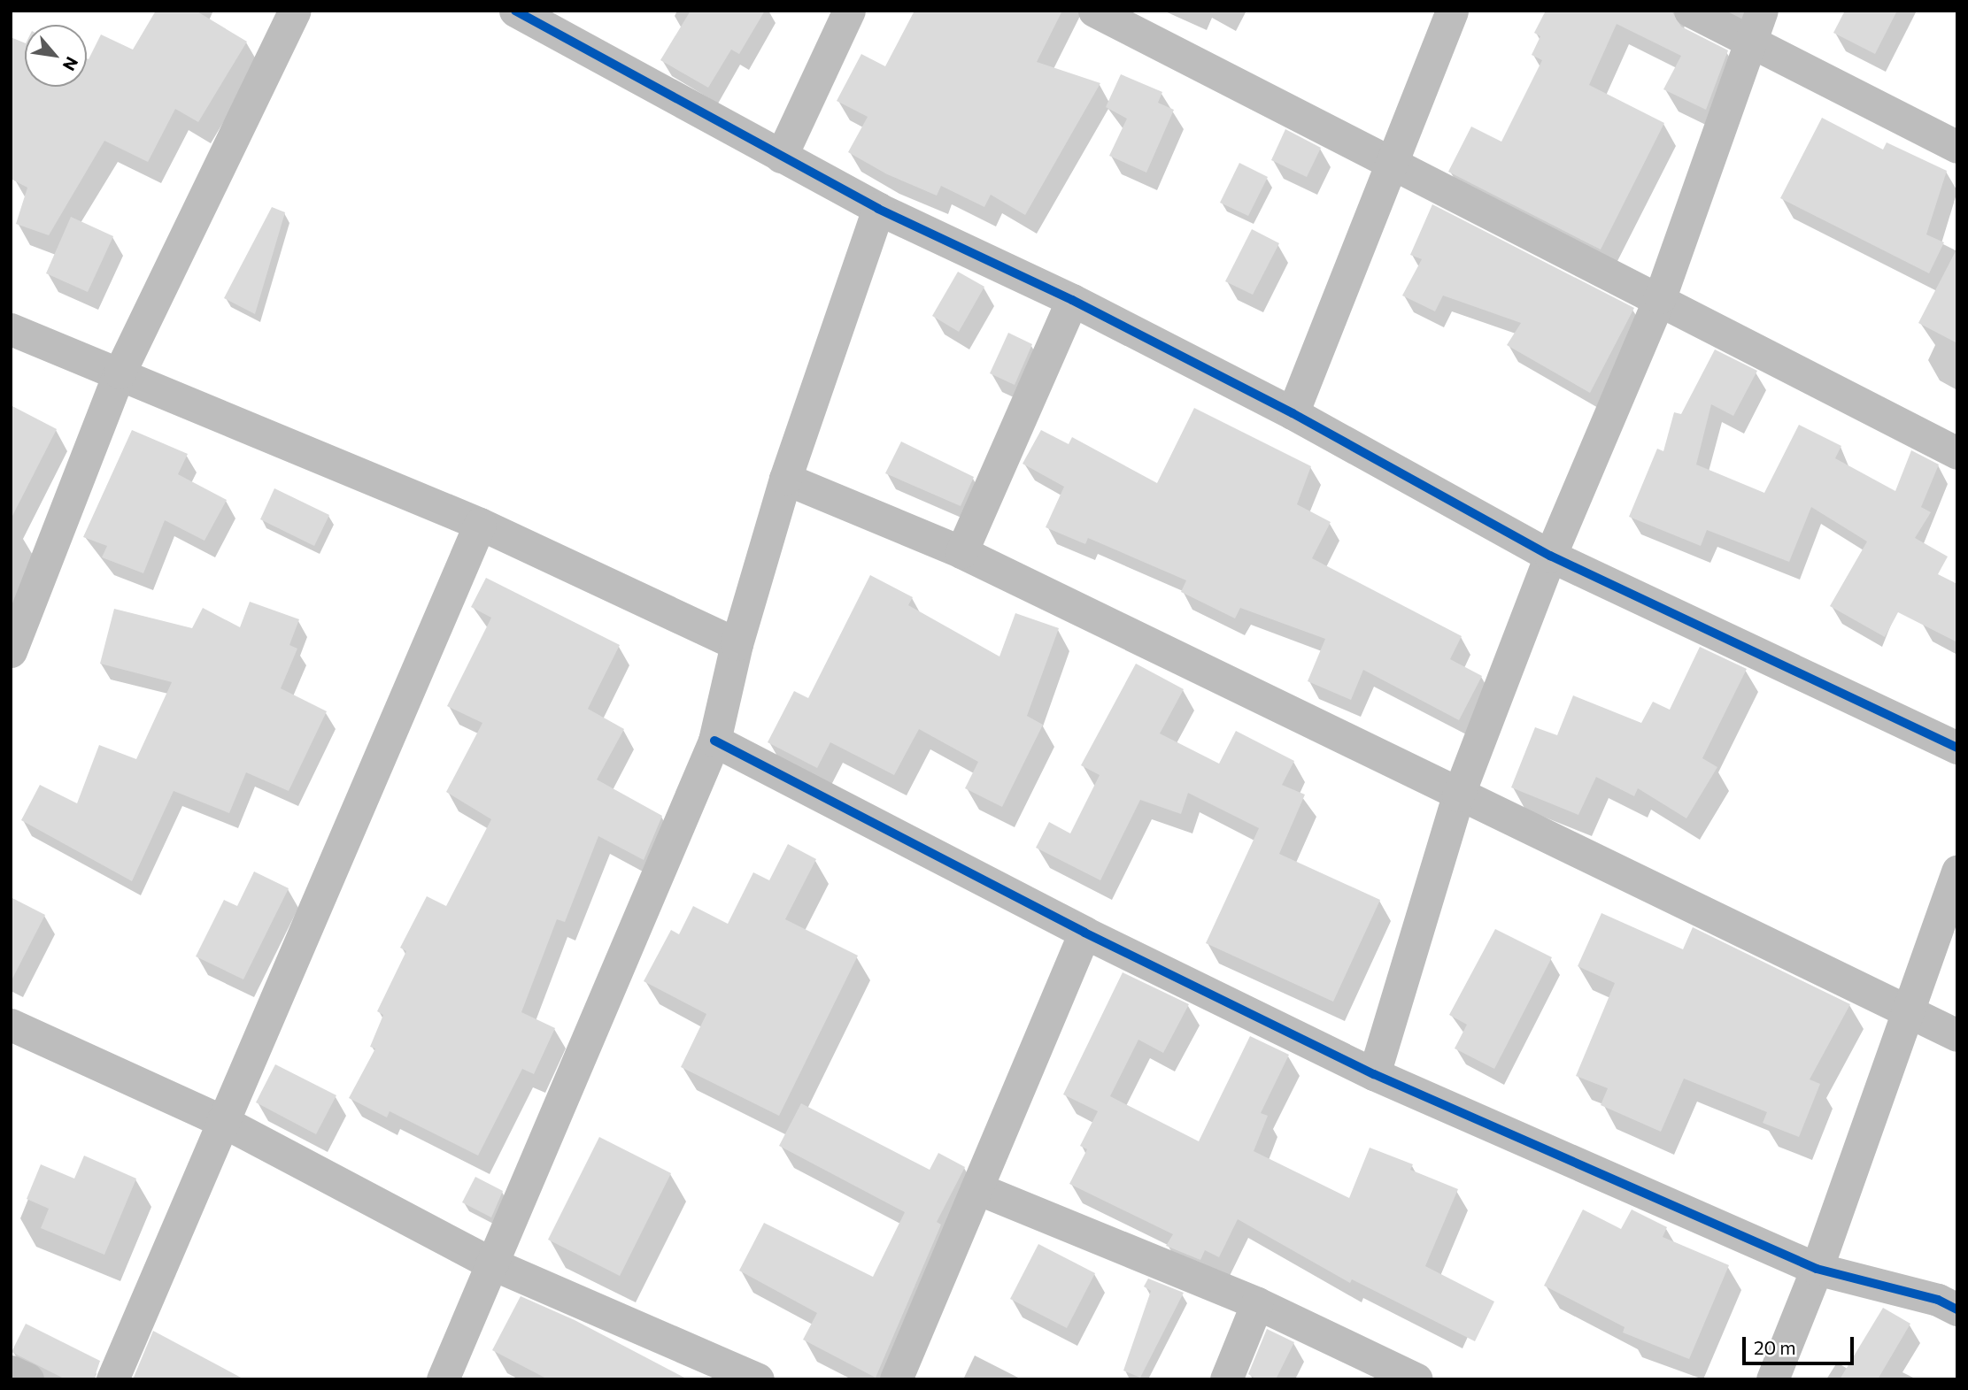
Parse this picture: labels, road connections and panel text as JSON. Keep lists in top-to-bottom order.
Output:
{
  "scale_bar": "20 m",
  "north": "bottom right"
}
